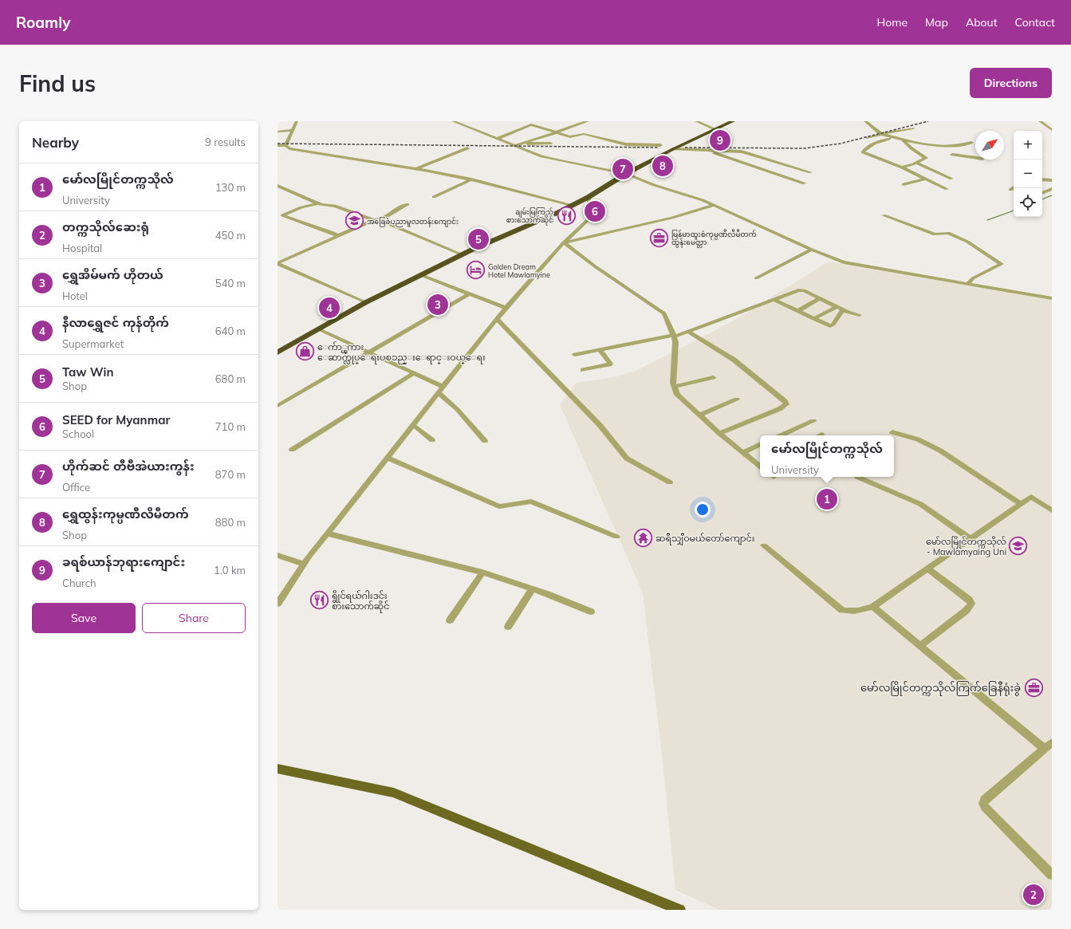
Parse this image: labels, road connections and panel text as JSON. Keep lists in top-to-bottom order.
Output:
{
  "places": {
    "restaurant": ["ချမ်းမြကြည် စားသောက်ဆိုင်", "ရွိုင်ရယ်ဂါးဒင်း စားသောက်ဆိုင်"],
    "school or university": ["အခြေခံပညာမူလတန်းကျောင်း", "မော်လမြိုင်တက္ကသိုလ် - Mawlamyaing Uni"],
    "office": ["မြန်မာထူးစံကုမ္ပဏီလီမီတက် ထွန်းမေတ္တာ", "မော်လမြိုင်တက္ကသိုလ်ကြက်ခြေနီရုံးခွဲ"],
    "hotel": ["Golden Dream Hotel Mawlamyine"],
    "shop": ["ေက်ာ္ၾကား ေဆာက္လုပ္ေရးပစၥည္းေရာင္းဝယ္ေရး"],
    "temple": ["ဆရီသျှီဝမယ်တော်ကျောင်း"]
  },
  "north": "top right",
  "page": {
    "header": "Roamly",
    "nav": [
      "Home",
      "Map",
      "About",
      "Contact"
    ],
    "buttons": [
      "Directions",
      ["Save", "Share"]
    ],
    "title": "Find us",
    "heading": ["Nearby", "9 results"],
    "pins": [
      "9",
      "8",
      "7",
      "6",
      "5",
      "3",
      "4",
      "1",
      "2"
    ],
    "map_buttons": ["+", "−"],
    "list": [
      {
        "mark": "1",
        "name": "မော်လမြိုင်တက္ကသိုလ်",
        "note": "University",
        "value": "130 m"
      },
      {
        "mark": "2",
        "name": "တက္ကသိုလ်ဆေးရုံ",
        "note": "Hospital",
        "value": "450 m"
      },
      {
        "mark": "3",
        "name": "ရွှေအိမ်မက် ဟိုတယ်",
        "note": "Hotel",
        "value": "540 m"
      },
      {
        "mark": "4",
        "name": "နီလာရွှေဇင် ကုန်တိုက်",
        "note": "Supermarket",
        "value": "640 m"
      },
      {
        "mark": "5",
        "name": "Taw Win",
        "note": "Shop",
        "value": "680 m"
      },
      {
        "mark": "6",
        "name": "SEED for Myanmar",
        "note": "School",
        "value": "710 m"
      },
      {
        "mark": "7",
        "name": "ဟိုက်ဆင် တီဗီအဲယားကွန်း",
        "note": "Office",
        "value": "870 m"
      },
      {
        "mark": "8",
        "name": "ရွှေထွန်းကုမ္ပဏီလိမီတက်",
        "note": "Shop",
        "value": "880 m"
      },
      {
        "mark": "9",
        "name": "ခရစ်ယာန်ဘုရားကျောင်း",
        "note": "Church",
        "value": "1.0 km"
      }
    ],
    "popup": ["မော်လမြိုင်တက္ကသိုလ်", "University"]
  }
}
